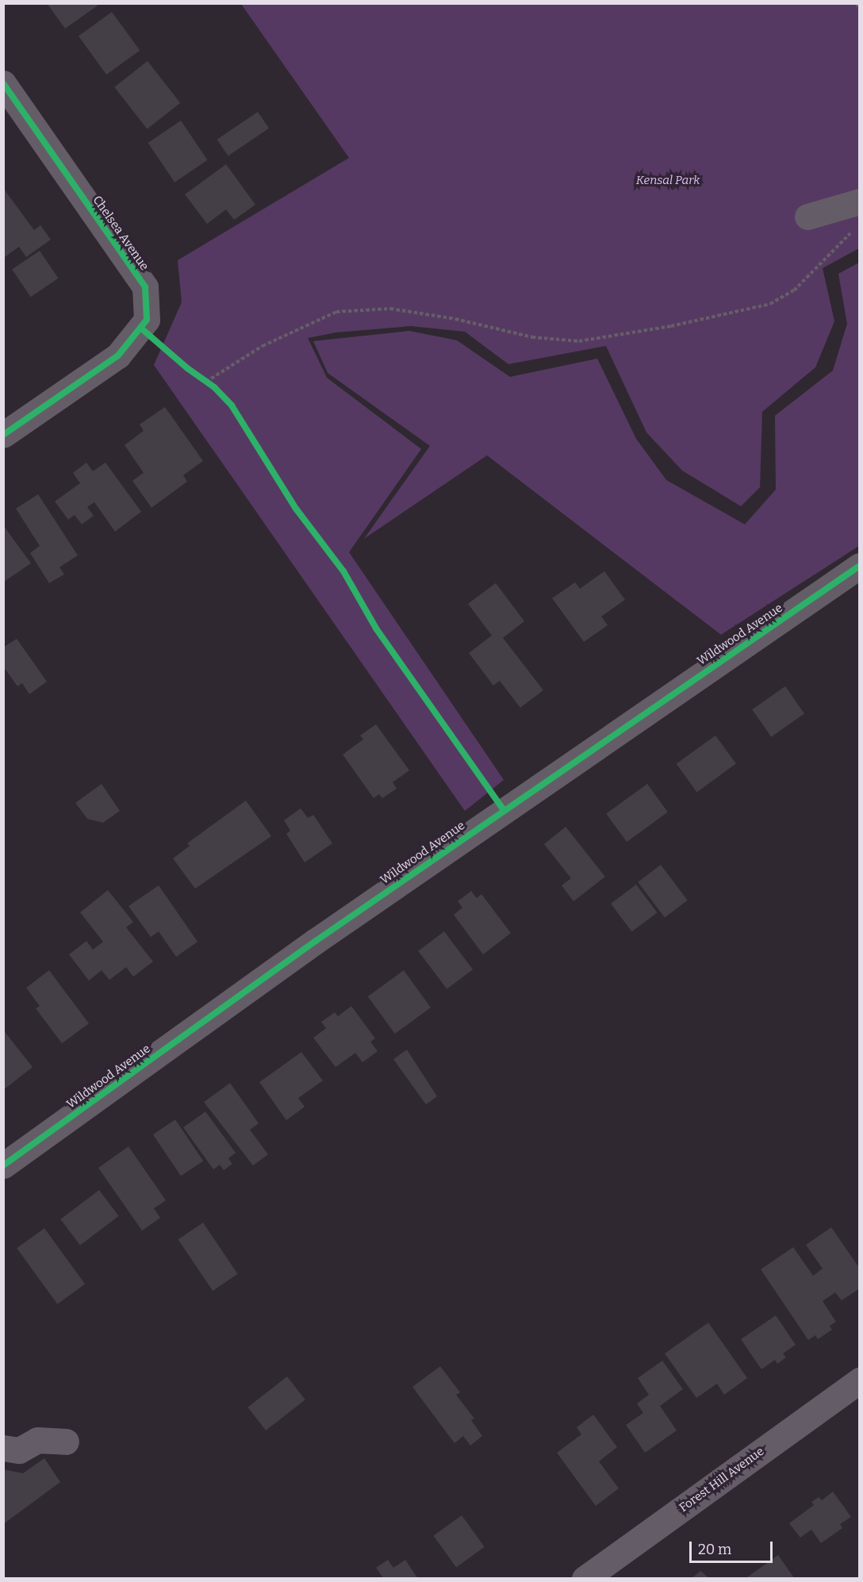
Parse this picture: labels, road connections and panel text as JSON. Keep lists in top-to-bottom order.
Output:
{
  "streets": {
    "street": ["Chelsea Avenue", "Wildwood Avenue", "Forest Hill Avenue"]
  },
  "parks": ["Kensal Park"],
  "scale_bar": "20 m"
}
